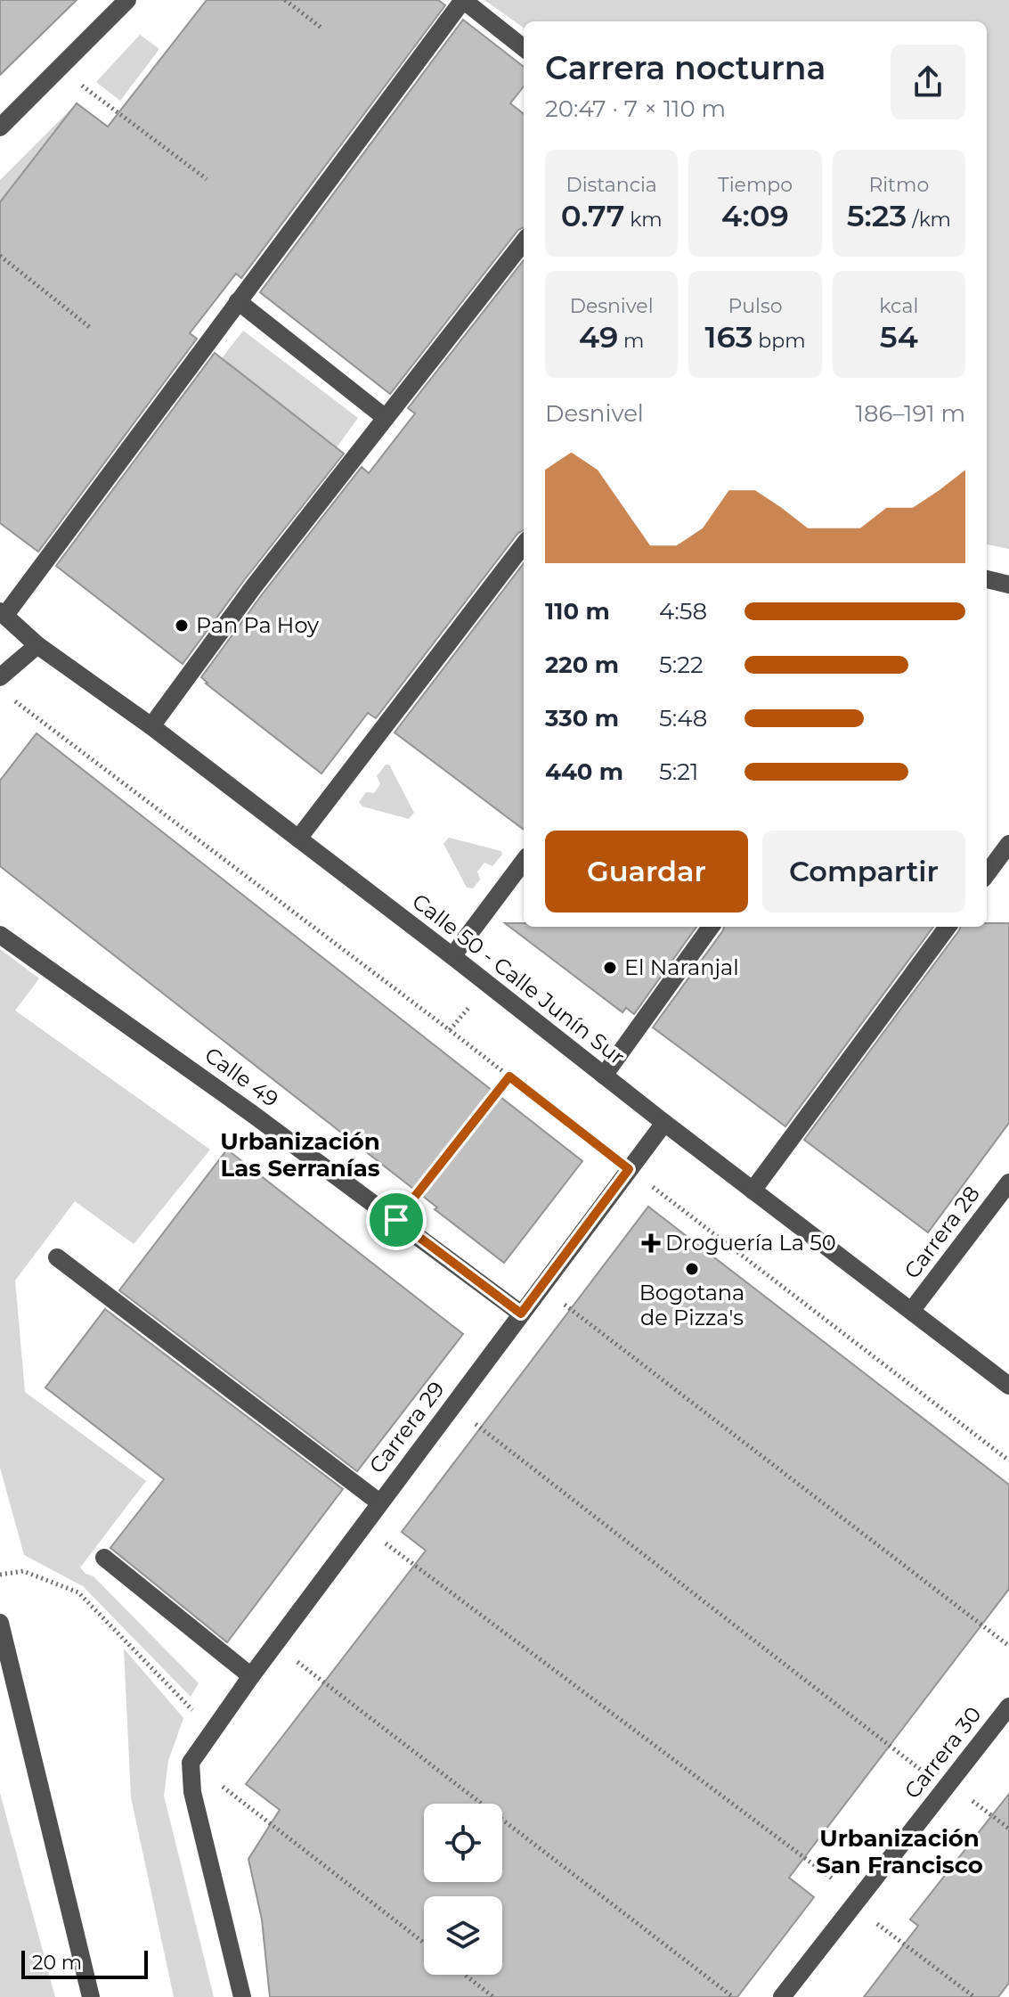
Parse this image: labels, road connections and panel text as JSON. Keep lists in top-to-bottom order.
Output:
{
  "streets": {
    "street": [
      "Calle 50 - Calle Junín Sur",
      "Calle 49",
      "Carrera 28",
      "Carrera 29",
      "Carrera 30"
    ]
  },
  "crossings": [
    ["Calle 50 - Calle Junín Sur", "Carrera 28"],
    ["Calle 50 - Calle Junín Sur", "Carrera 29"],
    ["Calle 49", "Carrera 29"]
  ],
  "districts": ["Urbanización Las Serranías", "Urbanización San Francisco"],
  "places": {
    "other": ["Pan Pa Hoy", "El Naranjal", "Bogotana de Pizza's"],
    "health": ["Droguería La 50"]
  },
  "scale_bar": "20 m",
  "page": {
    "heading": ["Carrera nocturna", "20:47 · 7 × 110 m"],
    "stats": [
      ["Distancia", "0.77 km"],
      ["Tiempo", "4:09"],
      ["Ritmo", "5:23 /km"],
      ["Desnivel", "49 m"],
      ["Pulso", "163 bpm"],
      ["kcal", "54"]
    ],
    "chart": ["Desnivel", "186–191 m"],
    "list": [
      {
        "name": "110 m",
        "note": "4:58"
      },
      {
        "name": "220 m",
        "note": "5:22"
      },
      {
        "name": "330 m",
        "note": "5:48"
      },
      {
        "name": "440 m",
        "note": "5:21"
      }
    ],
    "buttons": ["Guardar", "Compartir"],
    "scale": "20 m"
  }
}
